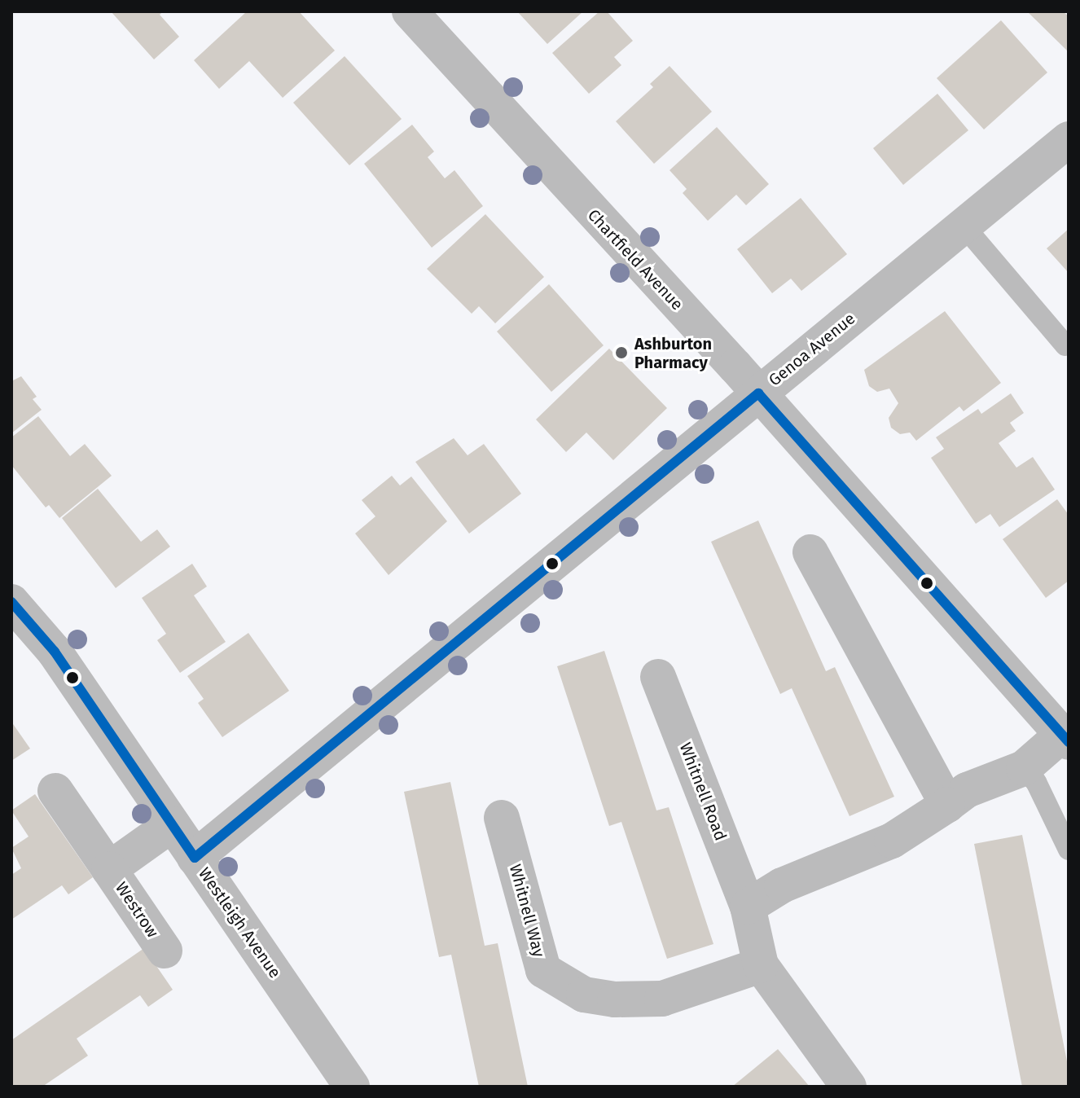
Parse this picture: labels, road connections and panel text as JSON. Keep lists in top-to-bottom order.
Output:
{
  "streets": {
    "street": [
      "Chartfield Avenue",
      "Genoa Avenue",
      "Whitnell Road",
      "Westrow",
      "Whitnell Way",
      "Westleigh Avenue"
    ]
  },
  "crossings": [
    ["Chartfield Avenue", "Genoa Avenue"],
    ["Genoa Avenue", "Westleigh Avenue"],
    ["Westrow", "Westleigh Avenue"]
  ],
  "places": ["Ashburton Pharmacy"]
}
